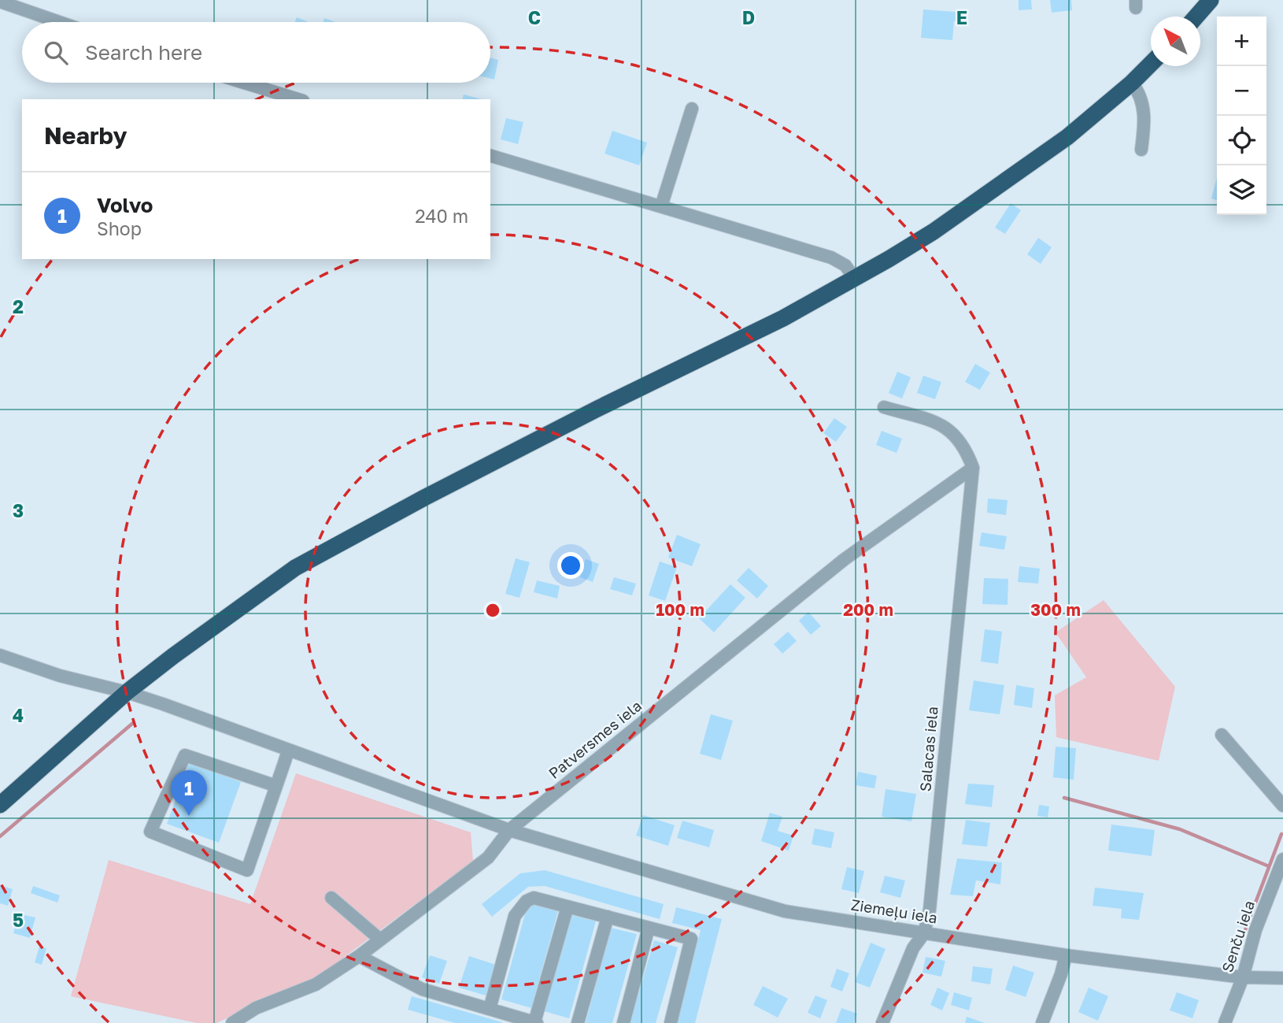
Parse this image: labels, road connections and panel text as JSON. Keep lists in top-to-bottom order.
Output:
{
  "streets": {
    "street": [
      "Patversmes iela",
      "Salacas iela",
      "Ziemeļu iela",
      "Senču iela"
    ]
  },
  "crossings": [
    ["Patversmes iela", "Salacas iela"],
    ["Patversmes iela", "Ziemeļu iela"],
    ["Salacas iela", "Ziemeļu iela"],
    ["Ziemeļu iela", "Senču iela"]
  ],
  "north": "top left",
  "page": {
    "map_buttons": ["+", "−"],
    "search": "Search here",
    "heading": "Nearby",
    "list": [
      {
        "mark": "1",
        "name": "Volvo",
        "note": "Shop",
        "value": "240 m"
      }
    ],
    "pins": "1"
  },
  "grid": {
    "columns": ["C", "D", "E"],
    "rows": [
      "2",
      "3",
      "4",
      "5"
    ]
  },
  "rings": ["100 m", "200 m", "300 m"]
}
